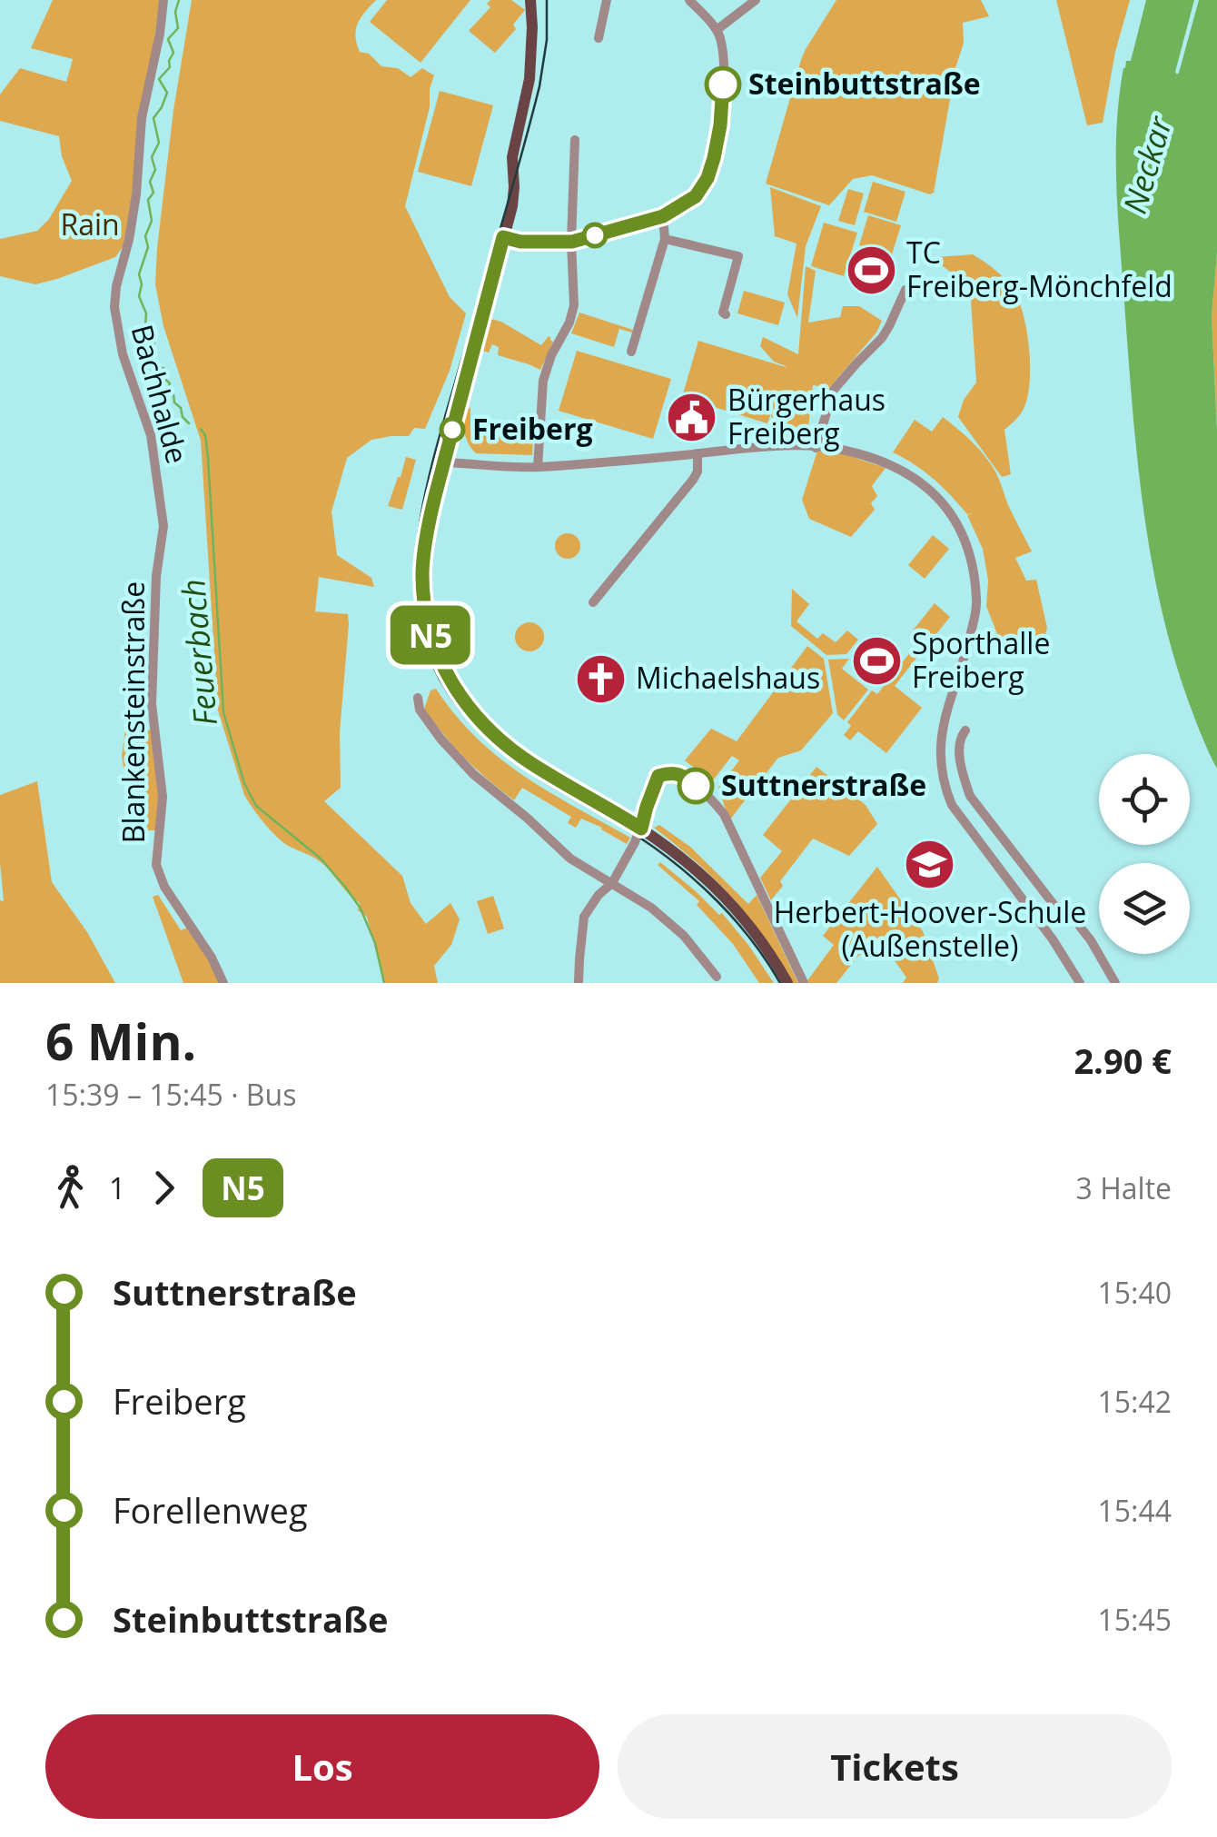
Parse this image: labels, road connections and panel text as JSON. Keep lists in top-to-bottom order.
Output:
{
  "streets": {
    "street": ["Bachhalde", "Blankensteinstraße"]
  },
  "crossings": [
    ["Bachhalde", "Blankensteinstraße"]
  ],
  "water": ["Neckar", "Feuerbach"],
  "parks": ["Rain"],
  "places": {
    "other": ["Steinbuttstraße", "Freiberg", "Suttnerstraße"],
    "sports": ["TC Freiberg-Mönchfeld", "Sporthalle Freiberg"],
    "public building": ["Bürgerhaus Freiberg"],
    "church": ["Michaelshaus"],
    "school or university": ["Herbert-Hoover-Schule (Außenstelle)"]
  },
  "lines": ["bus line N5"],
  "page": {
    "on_map": "N5",
    "heading": ["6 Min.", "15:39 – 15:45 · Bus", "2.90 €"],
    "legs": ["1", "N5", "3 Halte"],
    "list": [
      {
        "name": "Suttnerstraße",
        "value": "15:40"
      },
      {
        "name": "Freiberg",
        "value": "15:42"
      },
      {
        "name": "Forellenweg",
        "value": "15:44"
      },
      {
        "name": "Steinbuttstraße",
        "value": "15:45"
      }
    ],
    "buttons": ["Los", "Tickets"]
  }
}
